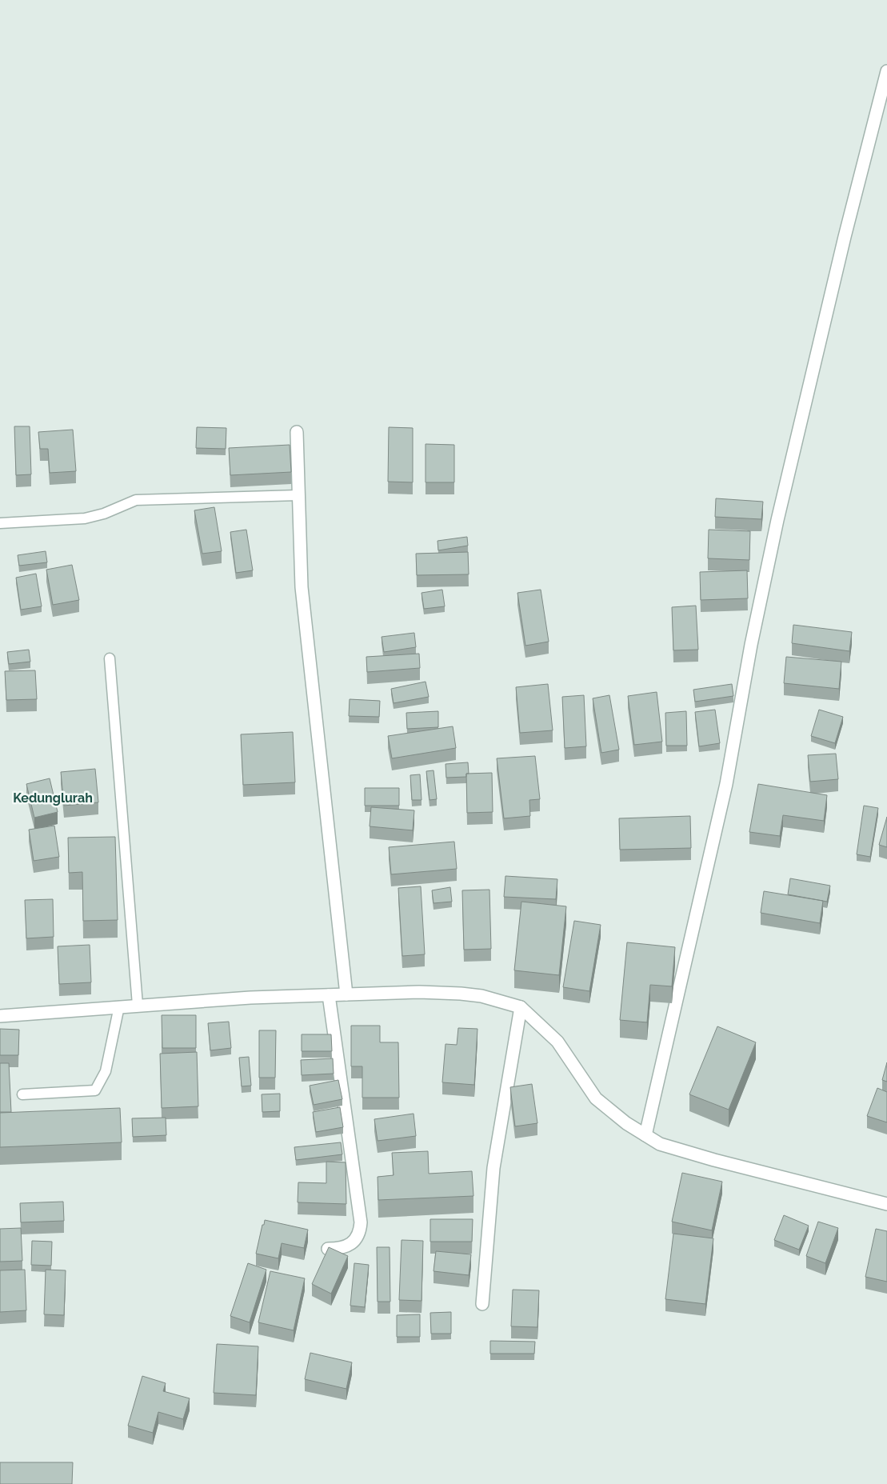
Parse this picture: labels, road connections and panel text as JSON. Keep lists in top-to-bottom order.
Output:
{
  "districts": ["Kedunglurah"]
}
